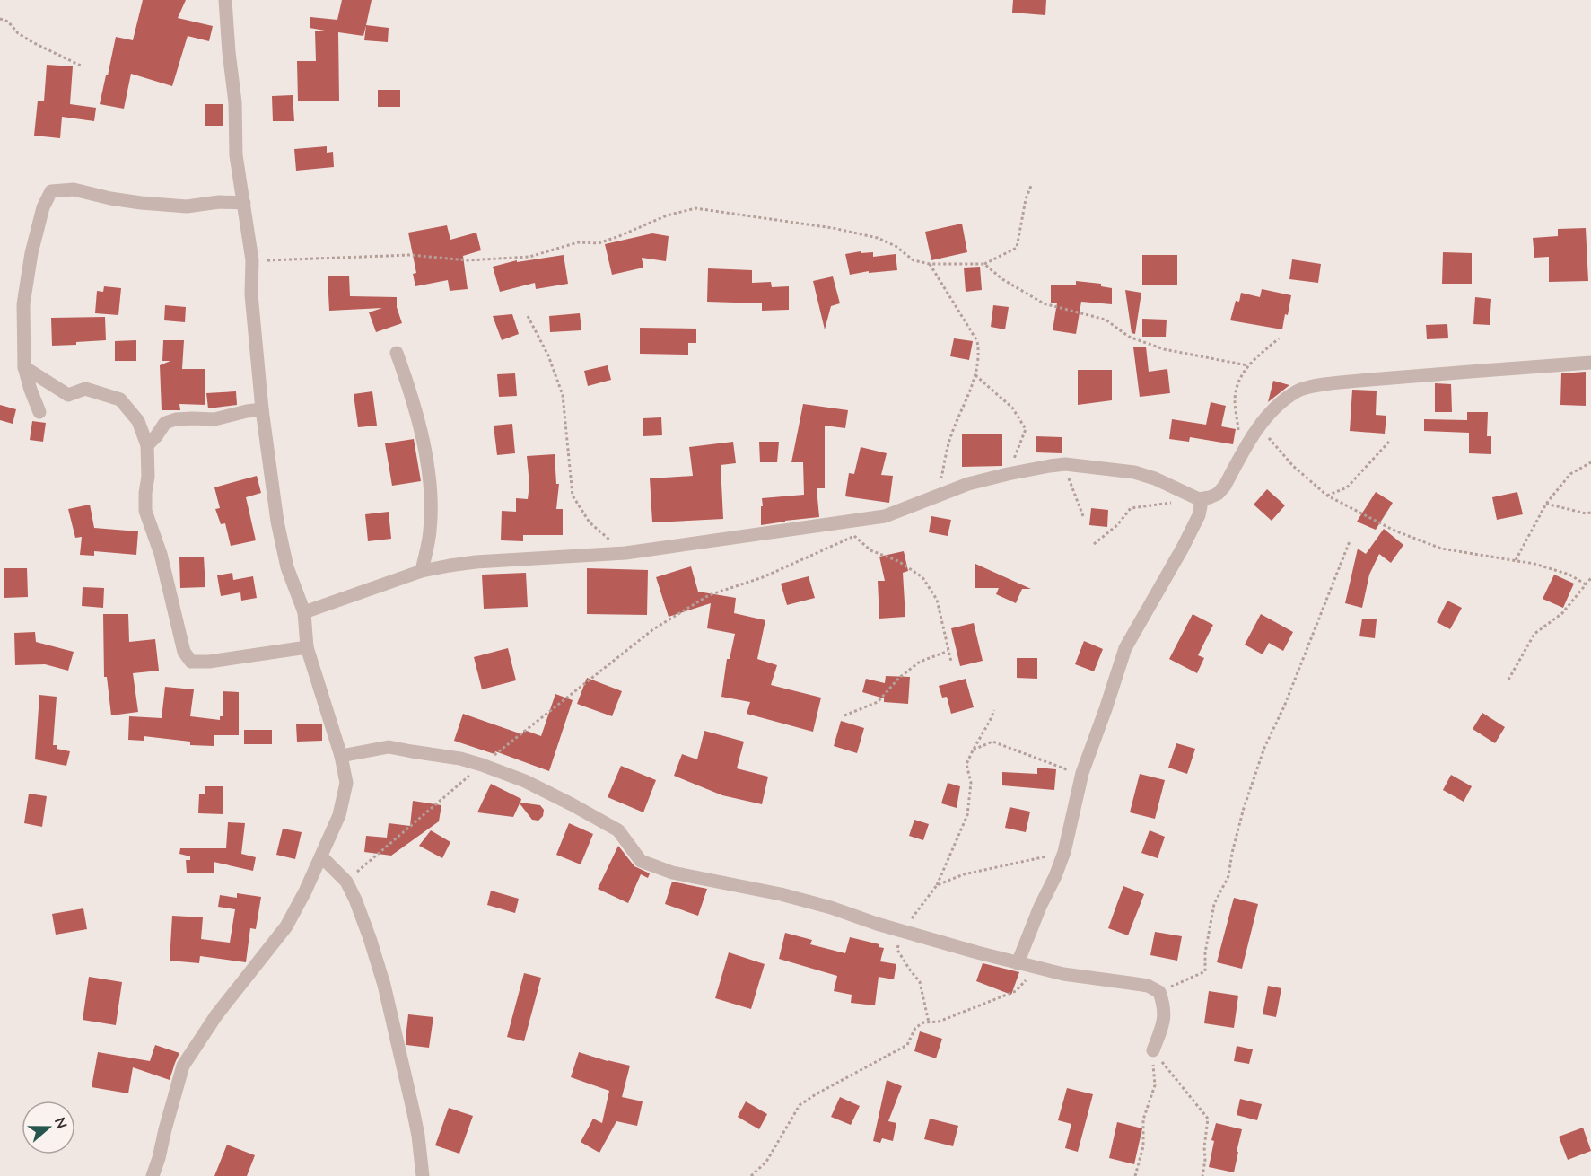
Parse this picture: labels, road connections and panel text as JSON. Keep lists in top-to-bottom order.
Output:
{
  "north": "right"
}
